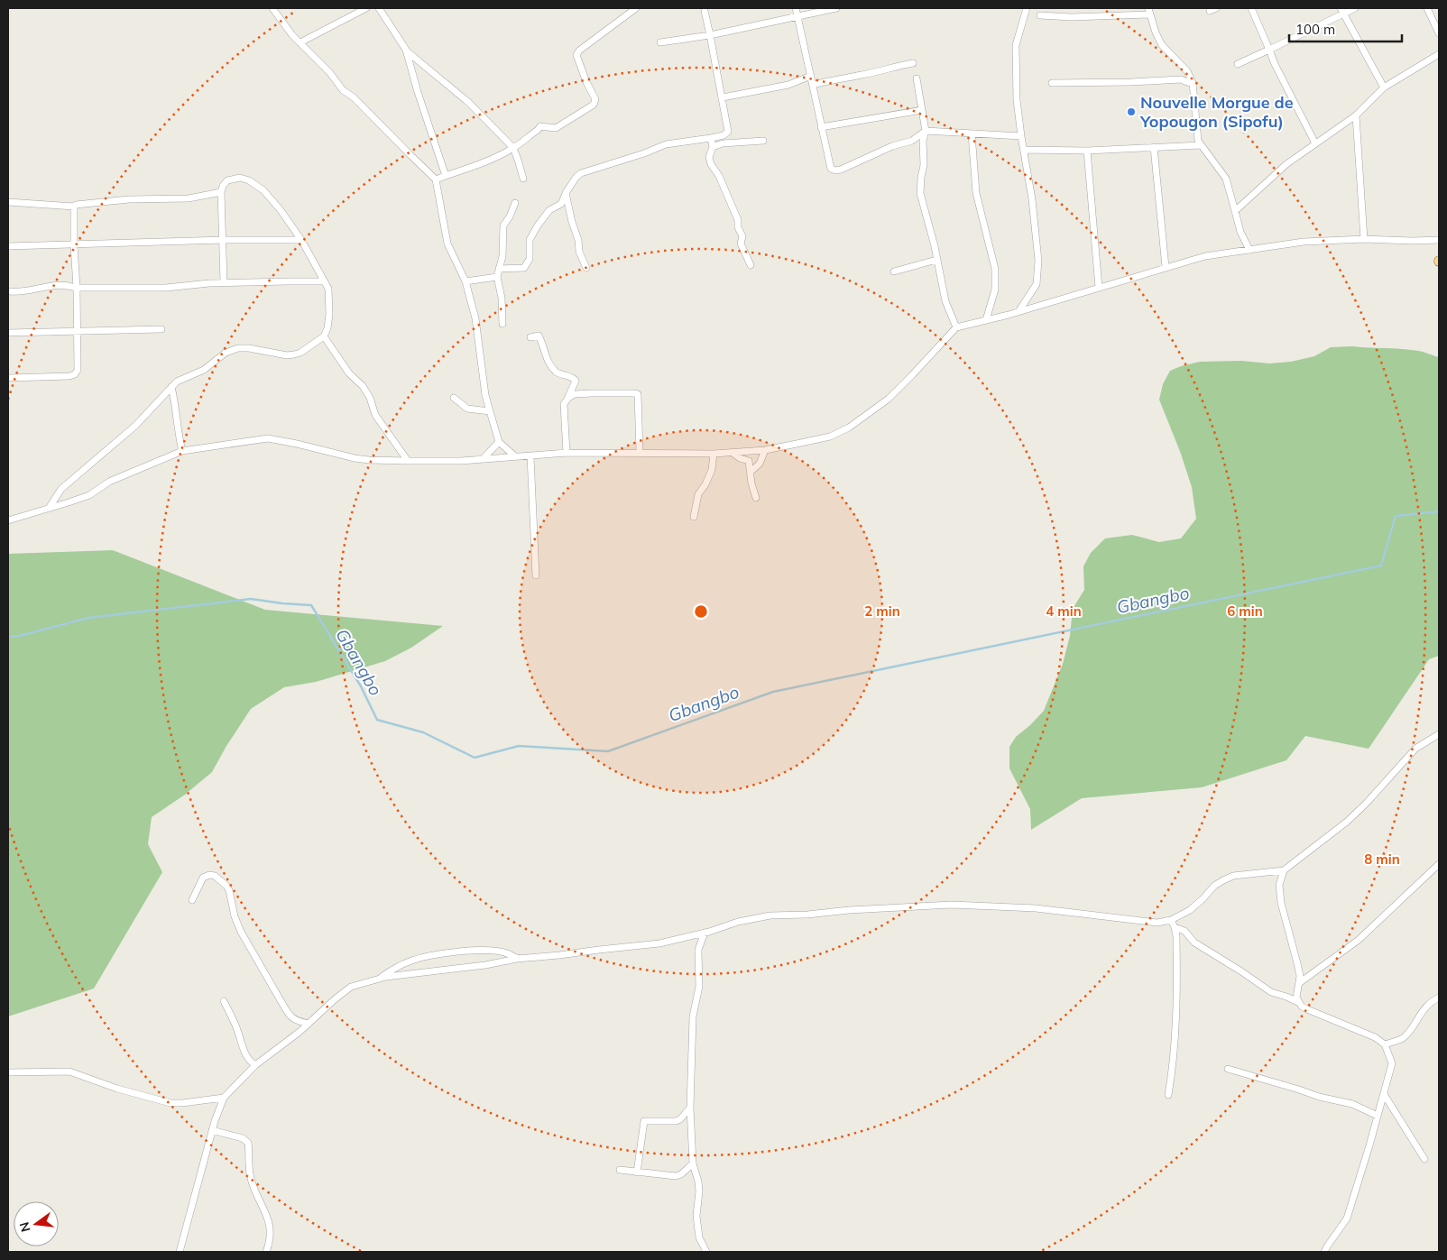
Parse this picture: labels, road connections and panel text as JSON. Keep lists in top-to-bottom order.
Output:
{
  "water": ["Gbangbo"],
  "places": ["Nouvelle Morgue de Yopougon (Sipofu)"],
  "scale_bar": "100 m",
  "north": "left",
  "rings": [
    "2 min",
    "4 min",
    "6 min",
    "8 min"
  ]
}
